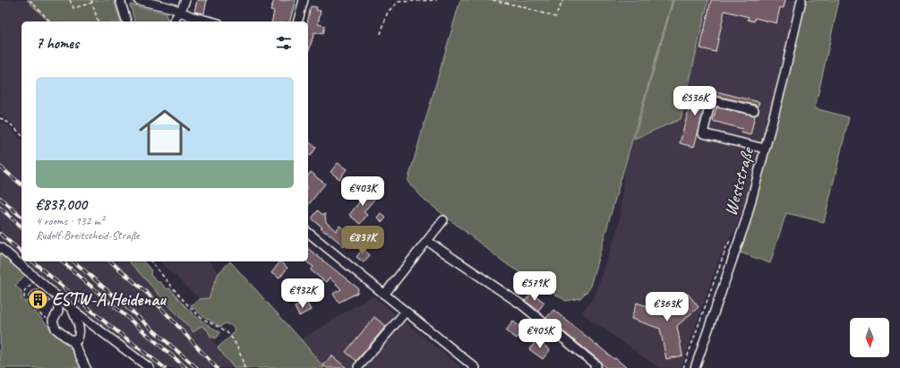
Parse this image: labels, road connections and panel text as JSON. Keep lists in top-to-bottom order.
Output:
{
  "streets": {
    "street": ["Weststraße"]
  },
  "places": {
    "building": ["ESTW-A Heidenau"]
  },
  "north": "bottom",
  "page": {
    "heading": "7 homes",
    "list": [
      {
        "name": "€837,000",
        "note": "4 rooms · 132 m² · Rudolf-Breitscheid-Straße"
      }
    ],
    "price": [
      "€536K",
      "€403K",
      "€837K",
      "€579K",
      "€932K",
      "€363K",
      "€405K"
    ]
  }
}
